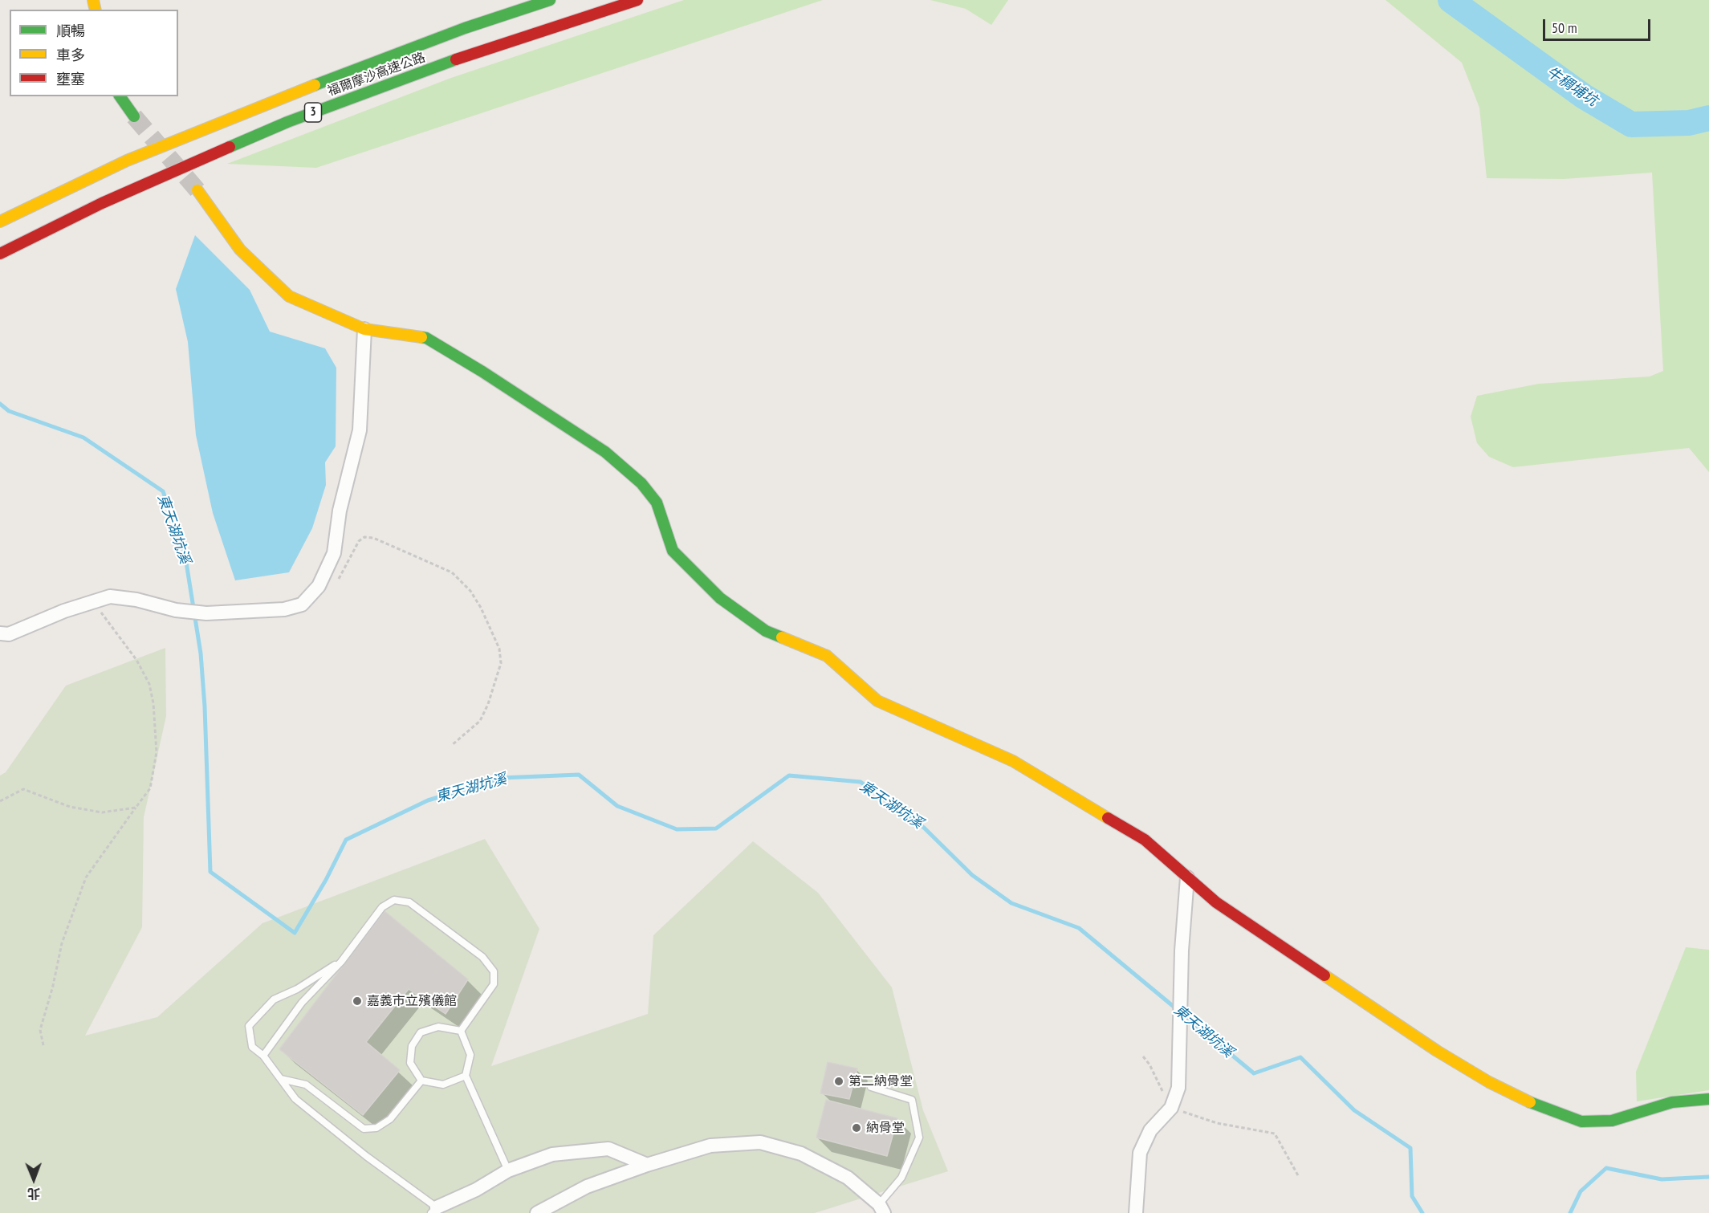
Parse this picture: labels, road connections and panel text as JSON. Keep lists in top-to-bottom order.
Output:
{
  "streets": {
    "main road": ["福爾摩沙高速公路", "3"]
  },
  "water": ["牛稠埔坑", "東天湖坑溪"],
  "places": ["嘉義市立殯儀館", "第二納骨堂", "納骨堂"],
  "legend": ["順暢", "車多", "壅塞"],
  "scale_bar": "50 m",
  "north": "bottom"
}
